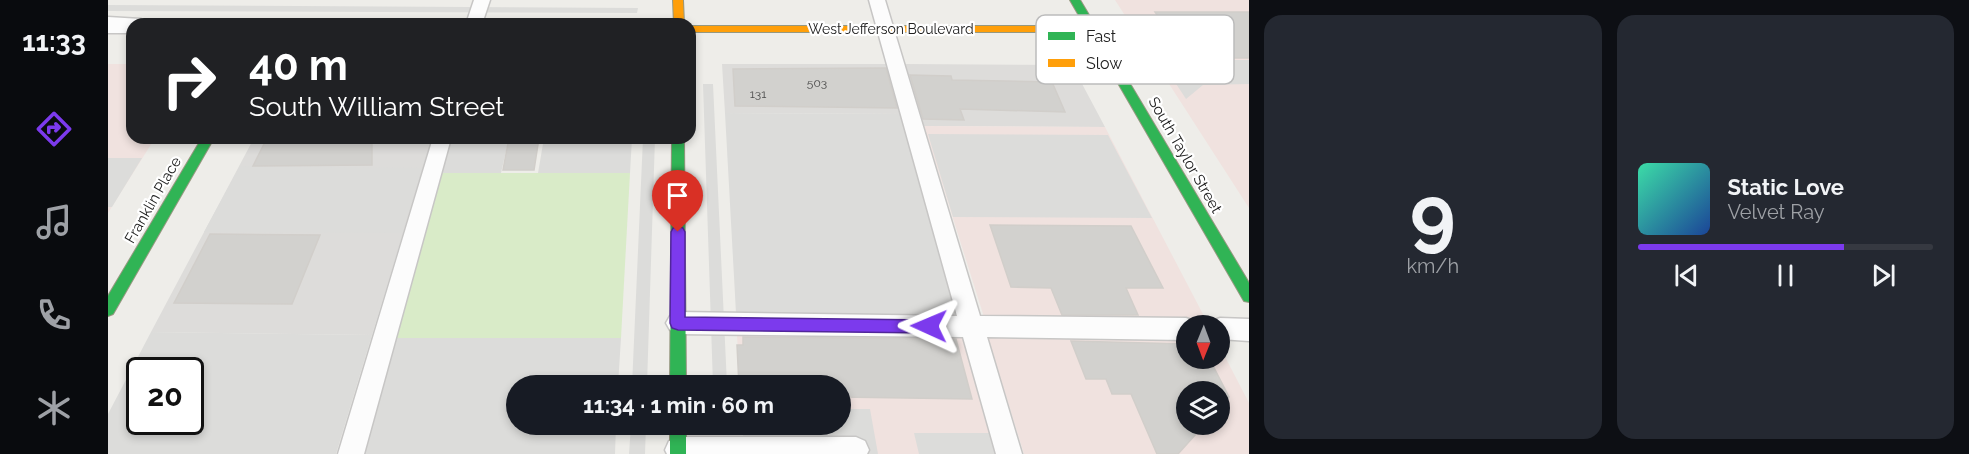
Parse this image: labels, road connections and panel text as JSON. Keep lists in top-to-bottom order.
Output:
{
  "streets": {
    "street": ["West Jefferson Boulevard", "South Taylor Street", "Franklin Place"]
  },
  "house_numbers": ["503", "131"],
  "legend": ["Fast", "Slow"],
  "north": "bottom",
  "page": {
    "tabs": "11:33",
    "tile": ["9", "km/h"],
    "turn": ["40 m", "South William Street"],
    "song": ["Static Love", "Velvet Ray"],
    "limit": "20",
    "trip": "11:34 · 1 min · 60 m"
  }
}
